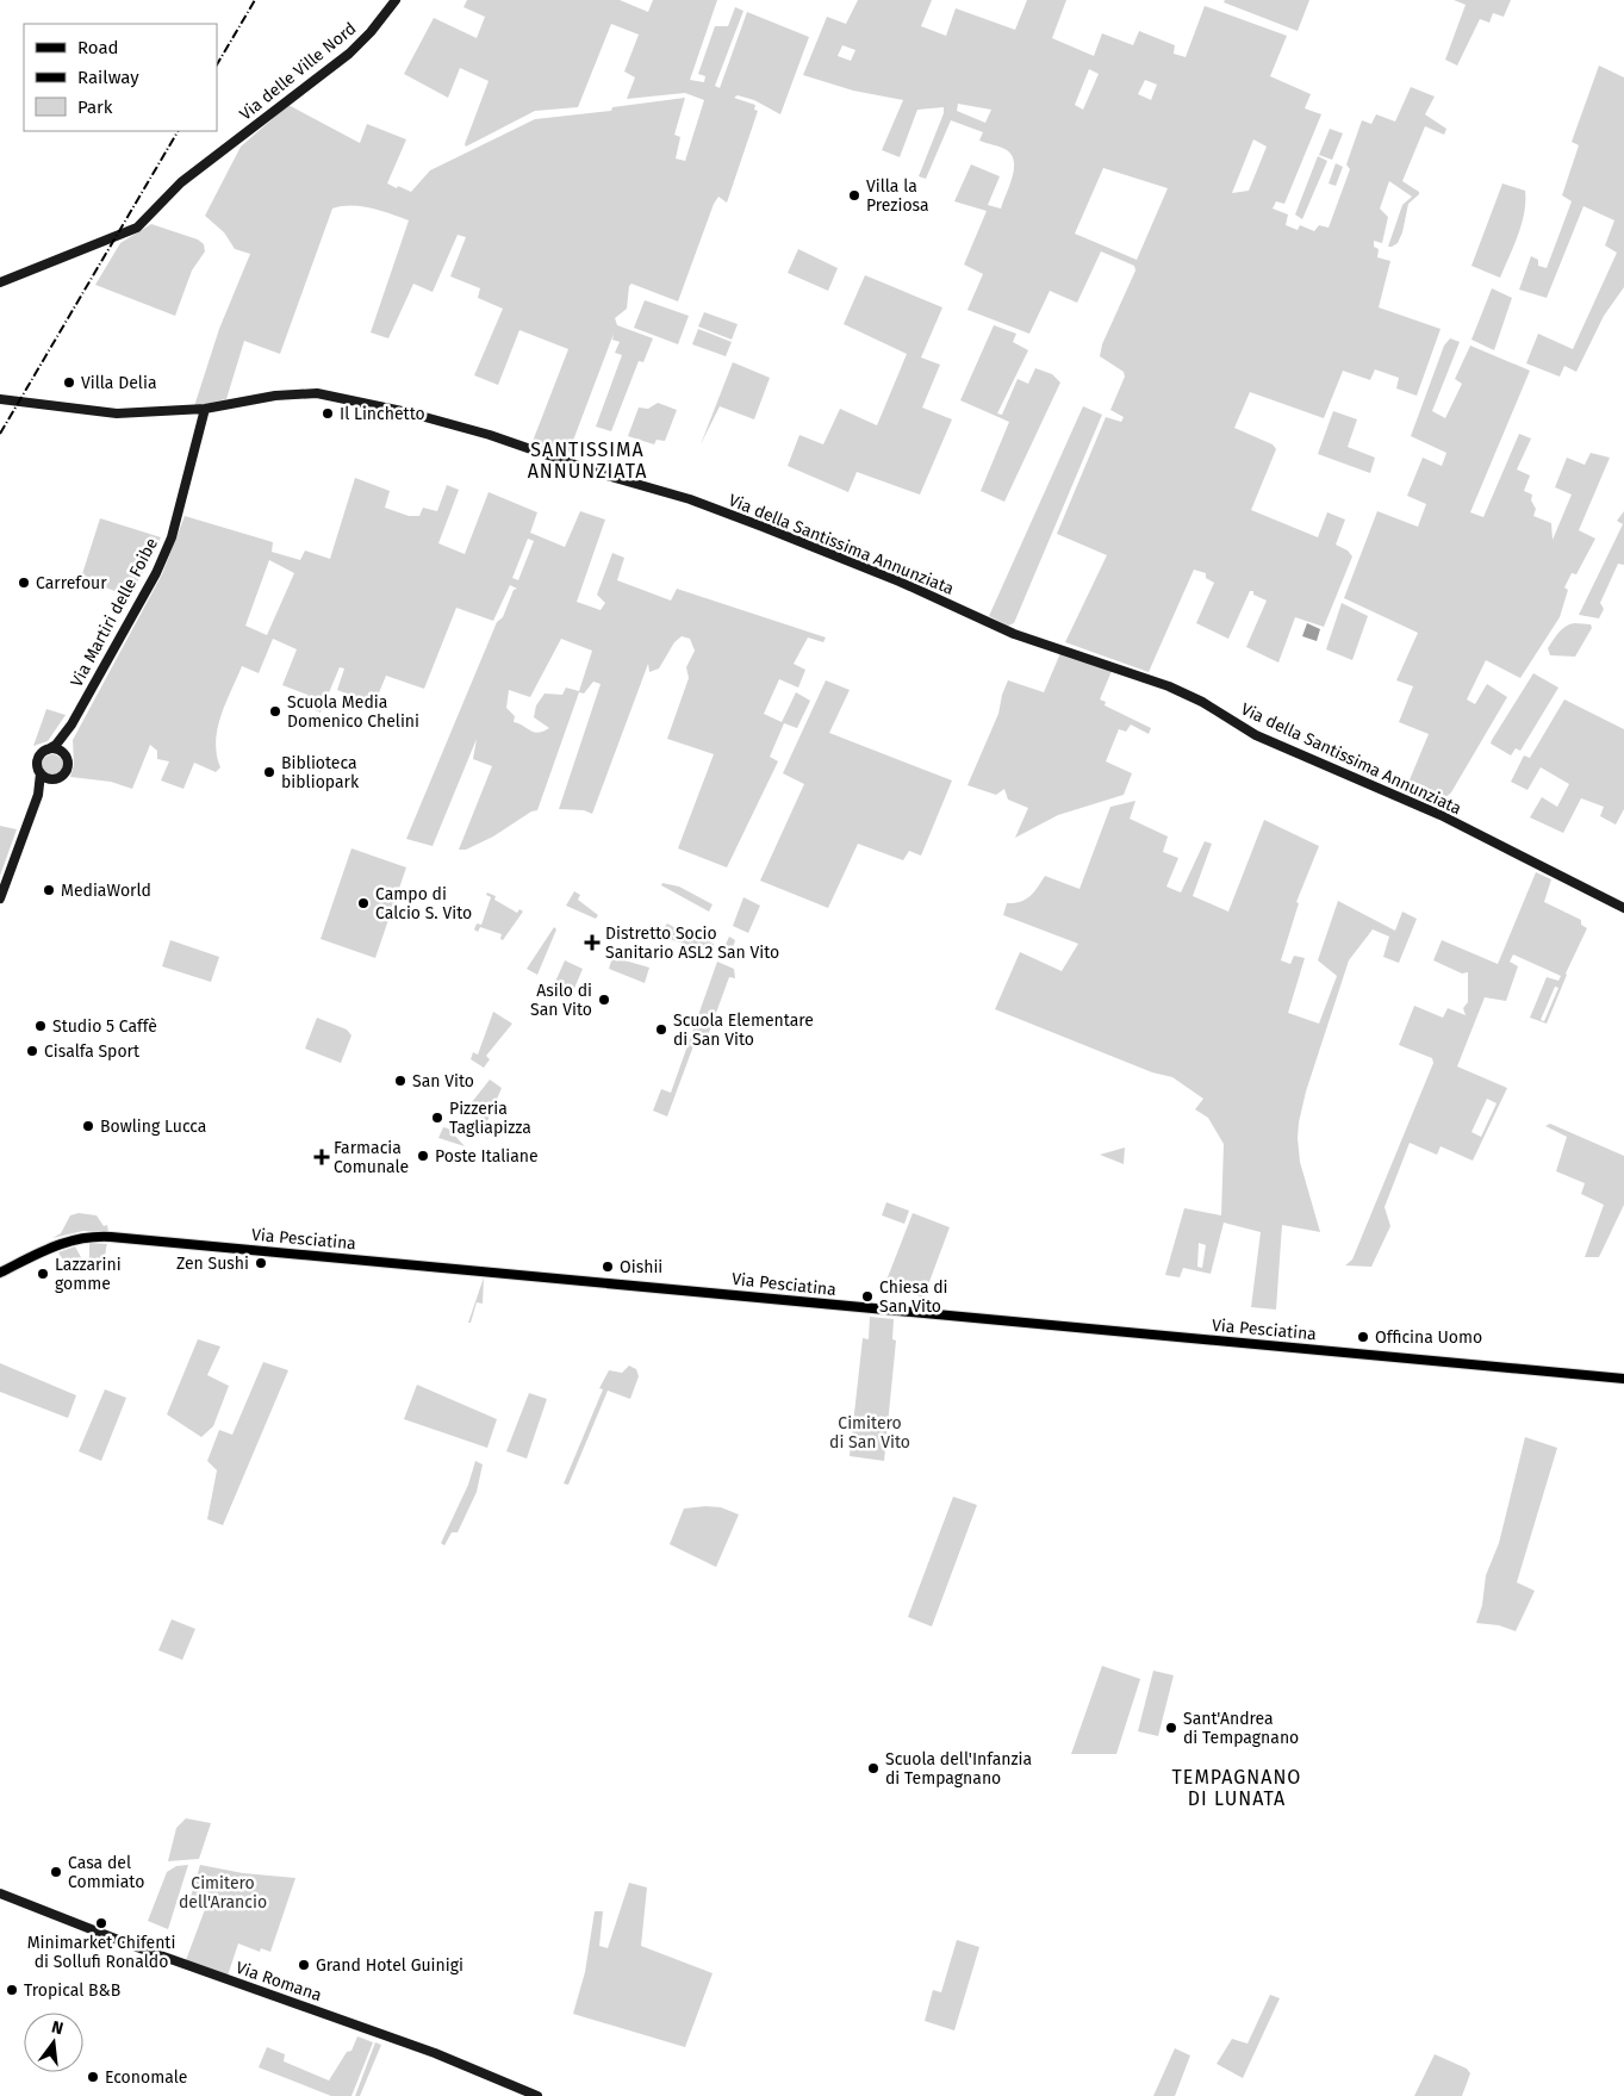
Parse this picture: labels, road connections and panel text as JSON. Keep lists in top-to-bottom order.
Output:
{
  "streets": {
    "main road": ["Via Pesciatina"],
    "street": [
      "Via delle Ville Nord",
      "Via della Santissima Annunziata",
      "Via Martiri delle Foibe",
      "Via Romana"
    ]
  },
  "crossings": [
    ["Via della Santissima Annunziata", "Via Martiri delle Foibe"]
  ],
  "districts": ["SANTISSIMA ANNUNZIATA", "TEMPAGNANO DI LUNATA"],
  "parks": ["Cimitero di San Vito", "Cimitero dell'Arancio"],
  "places": {
    "other": [
      "Villa la Preziosa",
      "Villa Delia",
      "Il Linchetto",
      "Carrefour",
      "Scuola Media Domenico Chelini",
      "Biblioteca bibliopark",
      "MediaWorld",
      "Campo di Calcio S. Vito",
      "Asilo di San Vito",
      "Studio 5 Caffè",
      "Scuola Elementare di San Vito",
      "Cisalfa Sport",
      "San Vito",
      "Pizzeria Tagliapizza",
      "Bowling Lucca",
      "Poste Italiane",
      "Zen Sushi",
      "Oishii",
      "Lazzarini gomme",
      "Chiesa di San Vito",
      "Officina Uomo",
      "Sant'Andrea di Tempagnano",
      "Scuola dell'Infanzia di Tempagnano",
      "Casa del Commiato",
      "Minimarket Chifenti di Sollufi Ronaldo",
      "Grand Hotel Guinigi",
      "Tropical B&B",
      "Economale"
    ],
    "health": ["Distretto Socio Sanitario ASL2 San Vito", "Farmacia Comunale"]
  },
  "legend": ["Road", "Railway", "Park"],
  "north": "top"
}
